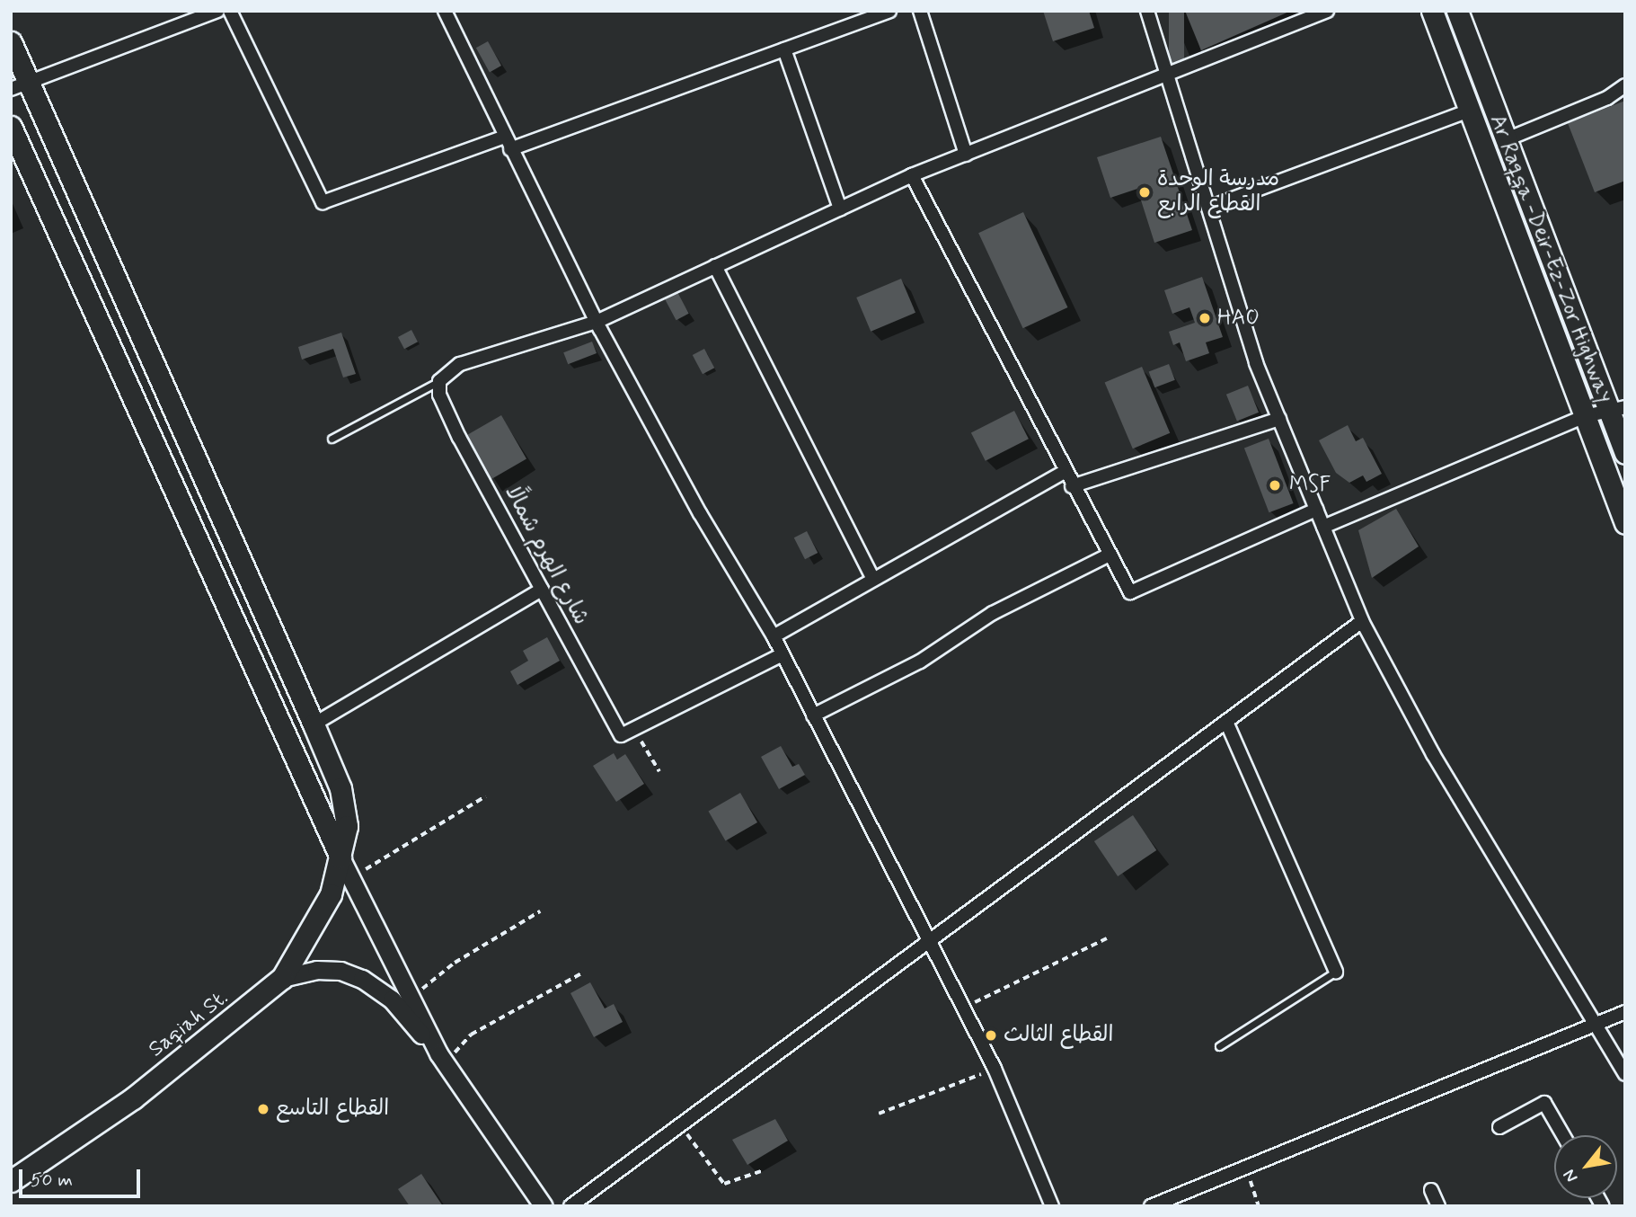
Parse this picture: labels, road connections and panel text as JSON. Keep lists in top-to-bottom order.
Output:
{
  "streets": {
    "main road": ["Ar Raqqa -Deir-Ez-Zor Highway", "Saqiah St."],
    "street": ["شارع الهرم شمالًا"]
  },
  "places": [
    "مدرسة الوحدة القطاع الرابع",
    "HAO",
    "MSF",
    "القطاع الثالث",
    "القطاع التاسع"
  ],
  "scale_bar": "50 m",
  "north": "bottom left"
}
